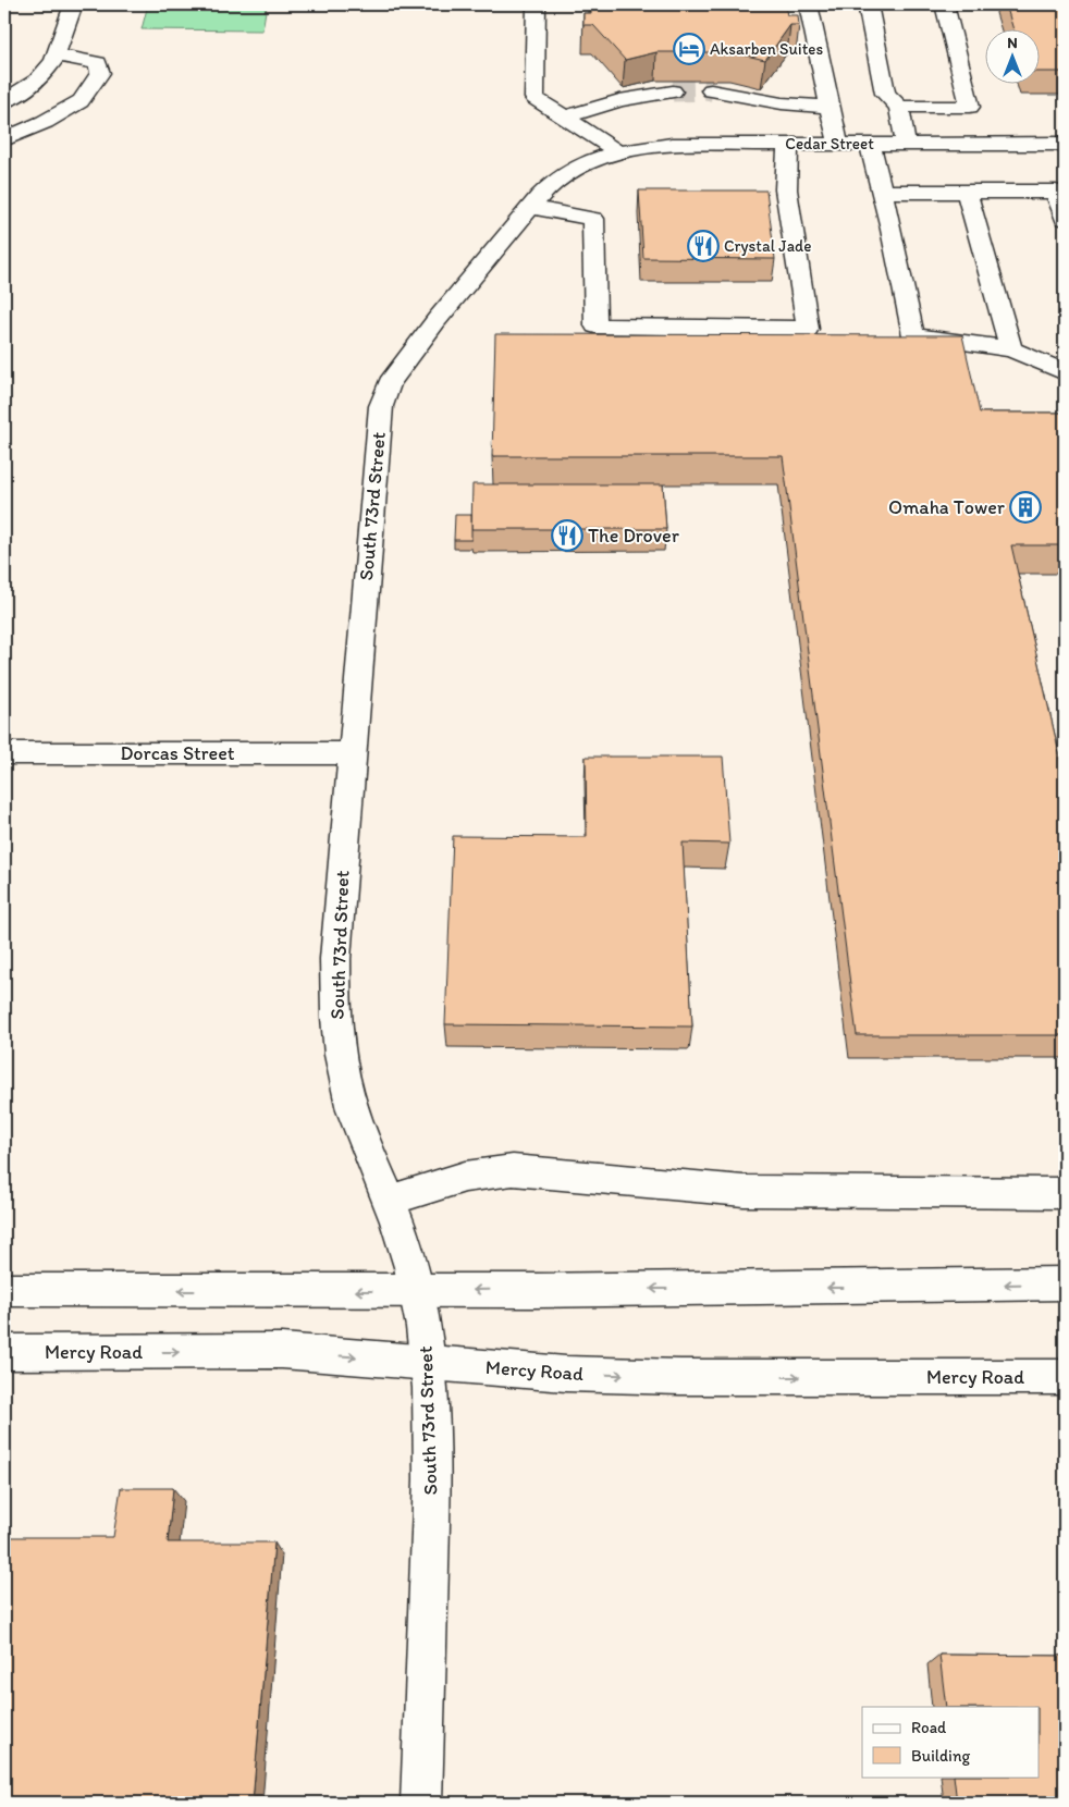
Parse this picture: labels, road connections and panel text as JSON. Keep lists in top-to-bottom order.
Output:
{
  "streets": {
    "street": [
      "Cedar Street",
      "South 73rd Street",
      "Dorcas Street",
      "Mercy Road"
    ]
  },
  "crossings": [
    ["Cedar Street", "South 73rd Street"],
    ["South 73rd Street", "Dorcas Street"],
    ["South 73rd Street", "Mercy Road"]
  ],
  "places": {
    "hotel": ["Aksarben Suites"],
    "restaurant": ["Crystal Jade", "The Drover"],
    "building": ["Omaha Tower"]
  },
  "legend": ["Road", "Building"],
  "north": "top"
}
